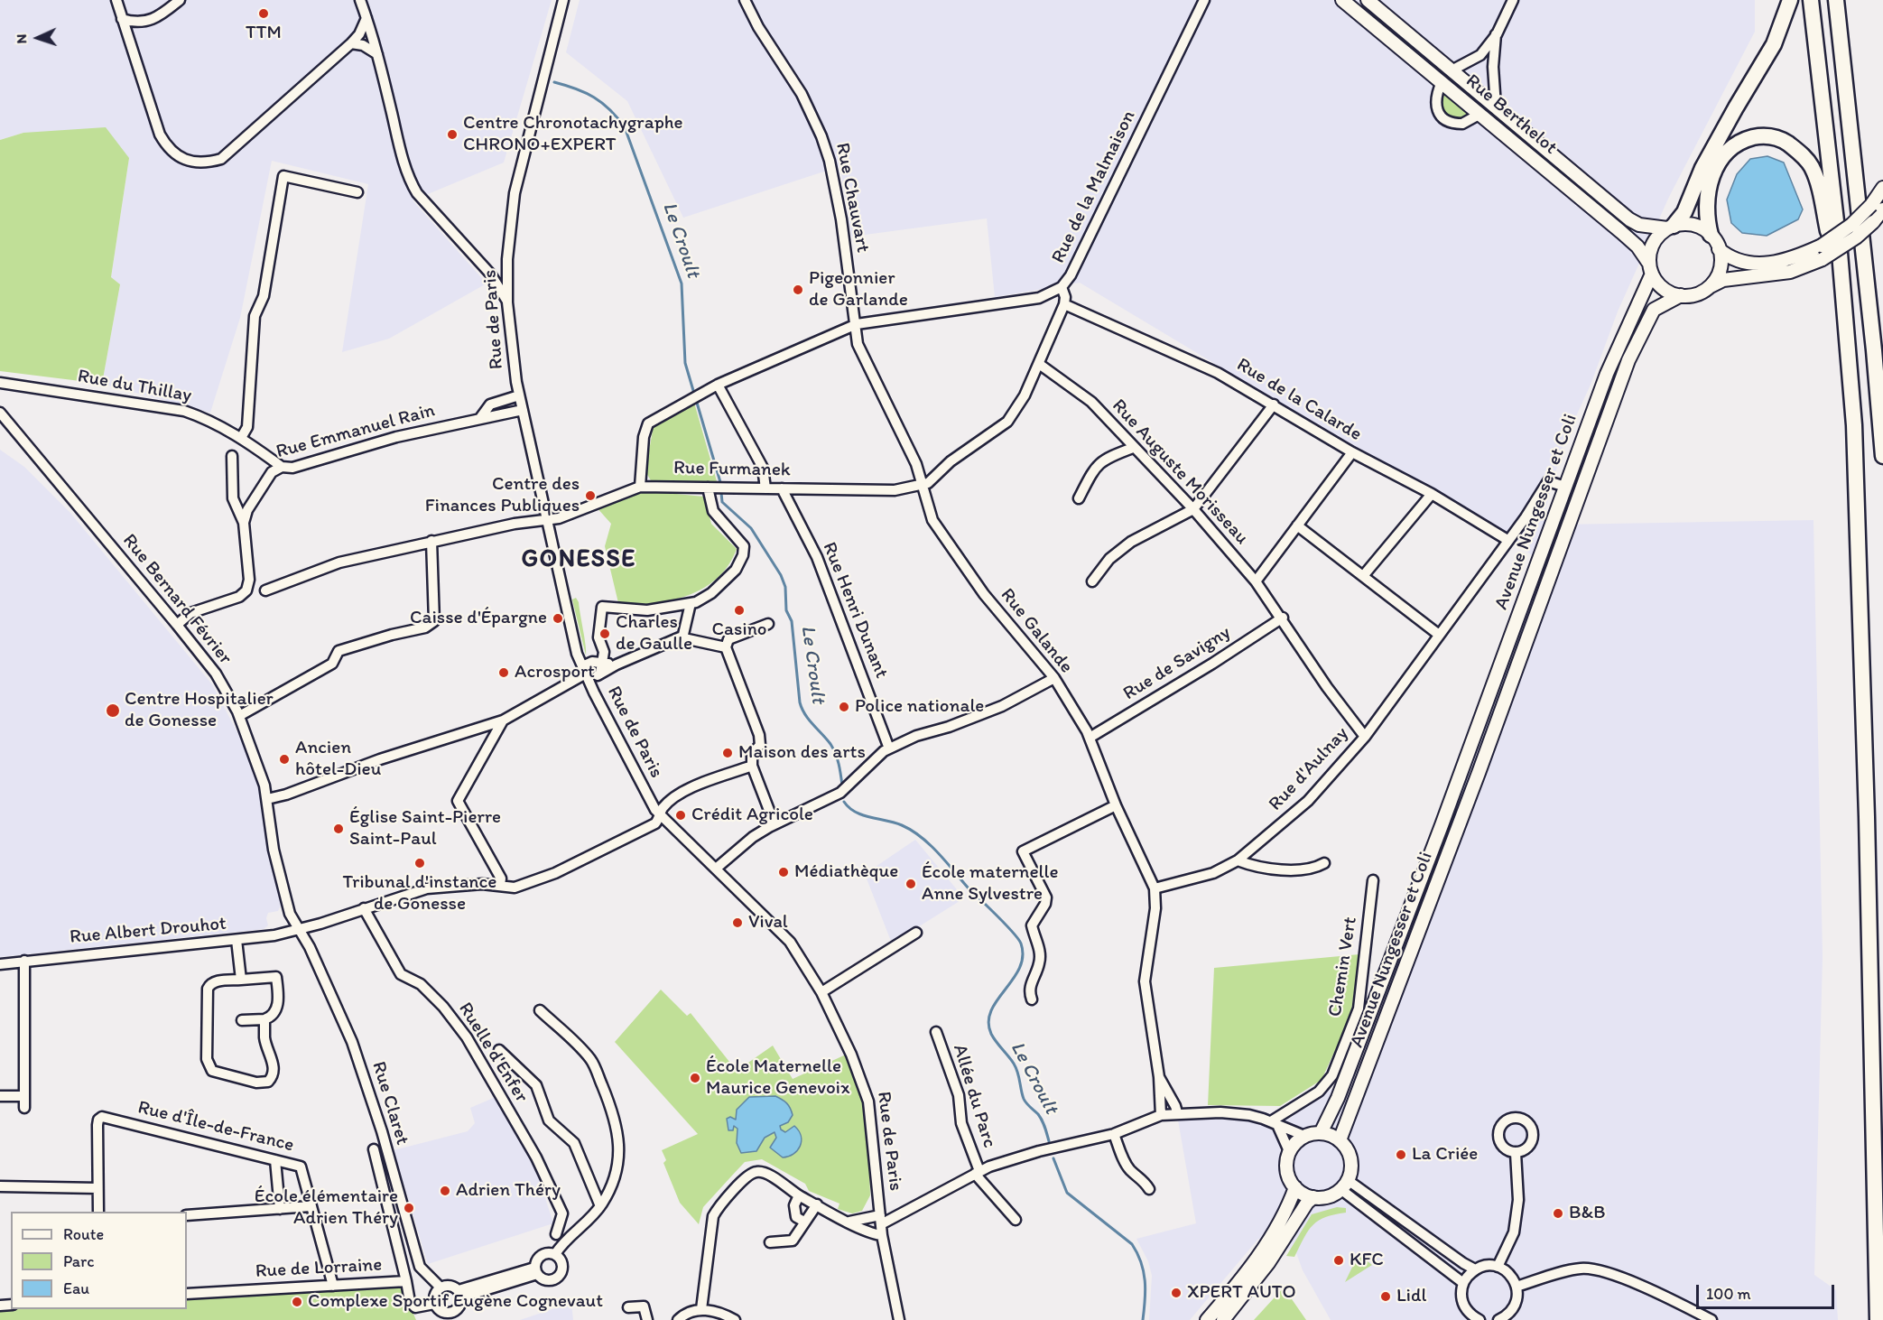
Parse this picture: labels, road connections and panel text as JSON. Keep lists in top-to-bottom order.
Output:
{
  "streets": {
    "main road": ["Rue Berthelot", "Avenue Nungesser et Coli"],
    "street": [
      "Rue de la Malmaison",
      "Rue Chauvart",
      "Rue de Paris",
      "Rue du Thillay",
      "Rue de la Calarde",
      "Rue Emmanuel Rain",
      "Rue Furmanek",
      "Rue Auguste Morisseau",
      "Rue Bernard Février",
      "Rue Henri Dunant",
      "Rue Galande",
      "Rue de Savigny",
      "Rue d'Aulnay",
      "Rue Albert Drouhot",
      "Chemin Vert",
      "Ruelle d'Enfer",
      "Allée du Parc",
      "Rue Claret",
      "Rue d'Île-de-France",
      "Rue de Lorraine"
    ]
  },
  "crossings": [
    ["Rue Berthelot", "Avenue Nungesser et Coli"],
    ["Rue de la Malmaison", "Rue Chauvart"],
    ["Rue de la Malmaison", "Rue Furmanek"],
    ["Rue Chauvart", "Rue Galande"],
    ["Rue de Paris", "Rue Emmanuel Rain"],
    ["Rue de Paris", "Rue Furmanek"],
    ["Rue de Paris", "Rue Albert Drouhot"],
    ["Rue du Thillay", "Rue Emmanuel Rain"],
    ["Rue de la Calarde", "Rue d'Aulnay"],
    ["Rue Emmanuel Rain", "Rue Bernard Février"],
    ["Rue Furmanek", "Rue Henri Dunant"],
    ["Rue Furmanek", "Rue Galande"],
    ["Rue Auguste Morisseau", "Rue de Savigny"],
    ["Rue Auguste Morisseau", "Rue d'Aulnay"],
    ["Avenue Nungesser et Coli", "Rue d'Aulnay"],
    ["Rue Bernard Février", "Rue Albert Drouhot"],
    ["Rue Bernard Février", "Rue Claret"],
    ["Rue Galande", "Rue de Savigny"],
    ["Rue Galande", "Rue d'Aulnay"],
    ["Rue Albert Drouhot", "Ruelle d'Enfer"],
    ["Rue Albert Drouhot", "Rue Claret"],
    ["Rue Claret", "Rue de Lorraine"],
    ["Rue d'Île-de-France", "Rue de Lorraine"]
  ],
  "districts": ["GONESSE"],
  "water": ["Le Croult"],
  "places": [
    "TTM",
    "Centre Chronotachygraphe CHRONO+EXPERT",
    "Pigeonnier de Garlande",
    "Centre des Finances Publiques",
    "Casino",
    "Caisse d'Épargne",
    "Charles de Gaulle",
    "Acrosport",
    "Police nationale",
    "Centre Hospitalier de Gonesse",
    "Maison des arts",
    "Ancien hôtel-Dieu",
    "Crédit Agricole",
    "Église Saint-Pierre Saint-Paul",
    "Tribunal d'instance de Gonesse",
    "Médiathèque",
    "École maternelle Anne Sylvestre",
    "Vival",
    "École Maternelle Maurice Genevoix",
    "La Criée",
    "Adrien Théry",
    "École élémentaire Adrien Théry",
    "B&B",
    "KFC",
    "XPERT AUTO",
    "Lidl",
    "Complexe Sportif Eugène Cognevaut"
  ],
  "legend": ["Route", "Parc", "Eau"],
  "scale_bar": "100 m",
  "north": "left"
}
